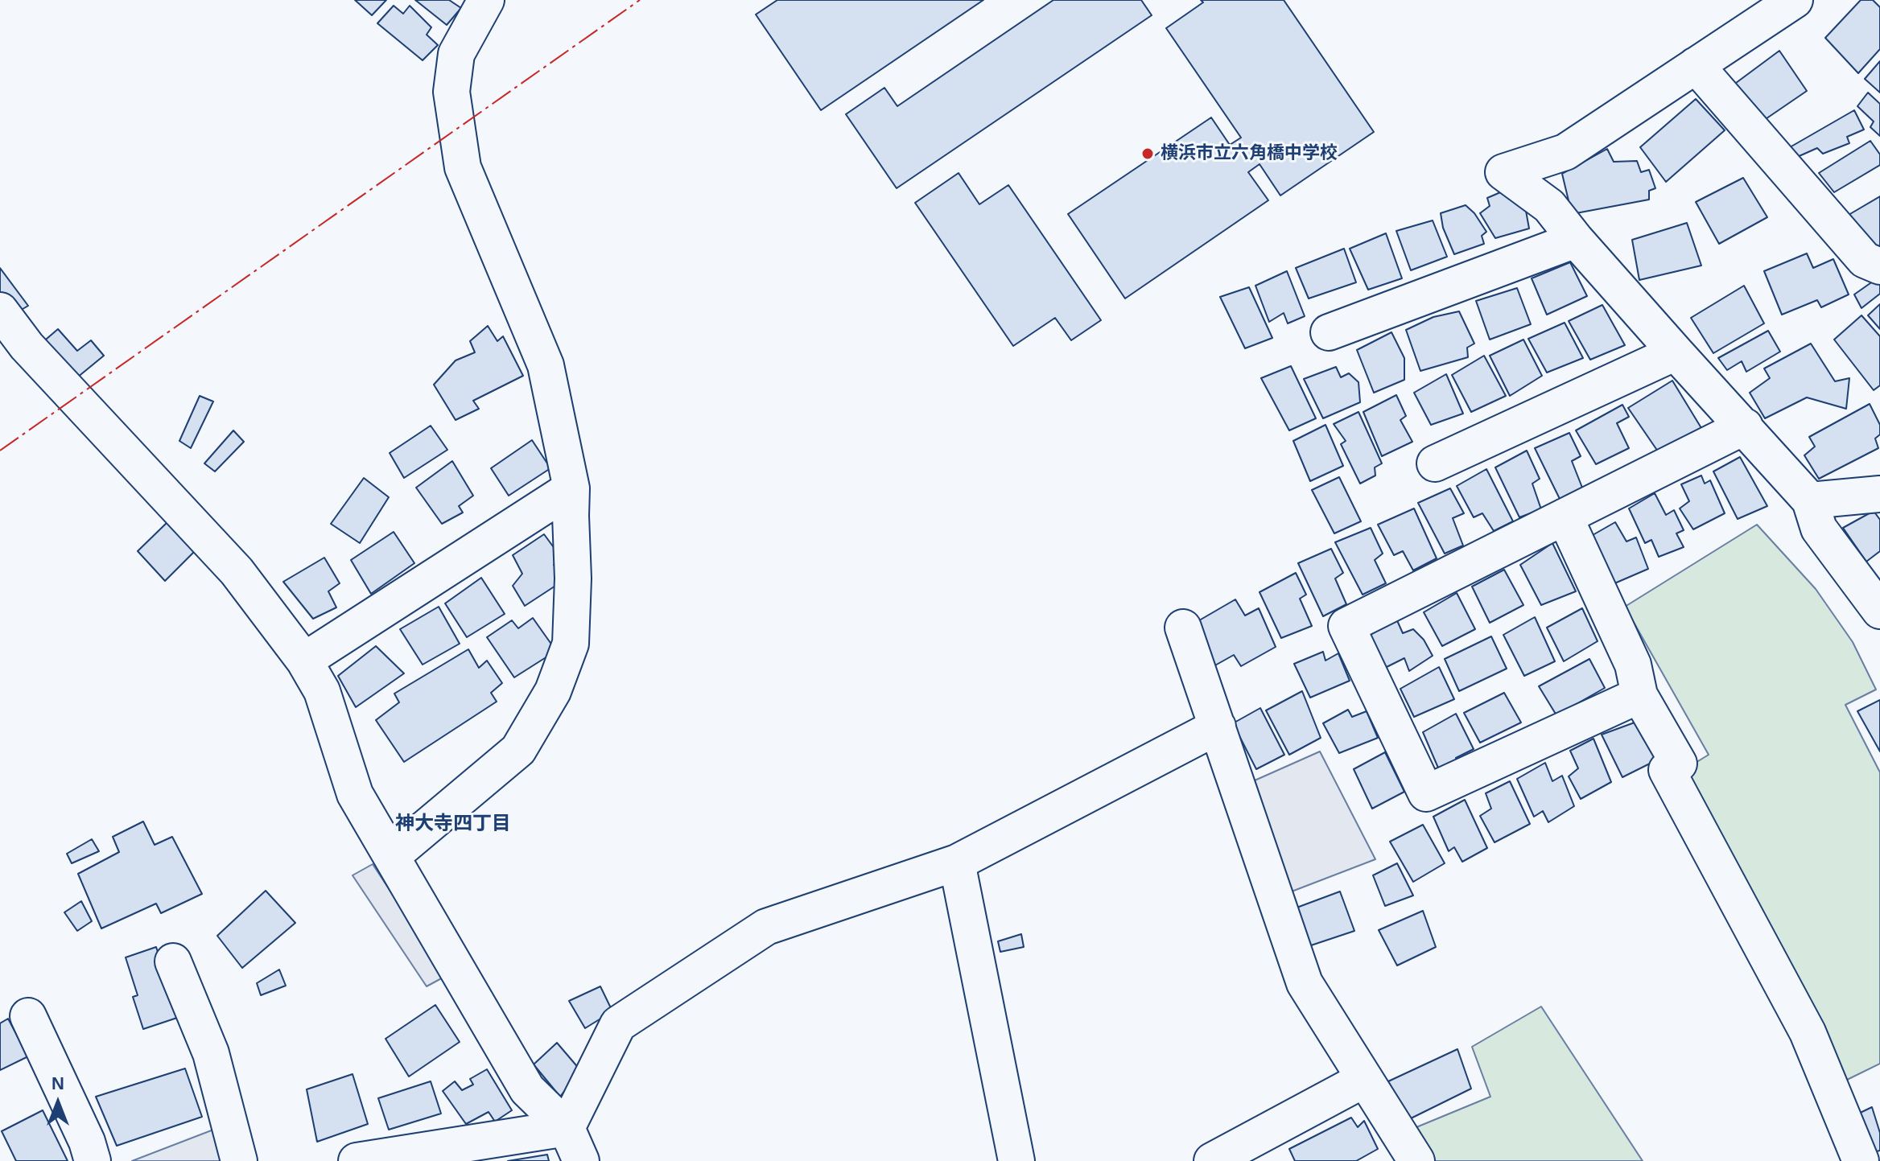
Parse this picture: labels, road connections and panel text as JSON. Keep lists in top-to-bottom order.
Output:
{
  "districts": ["神大寺四丁目"],
  "places": ["横浜市立六角橋中学校"],
  "north": "top"
}
